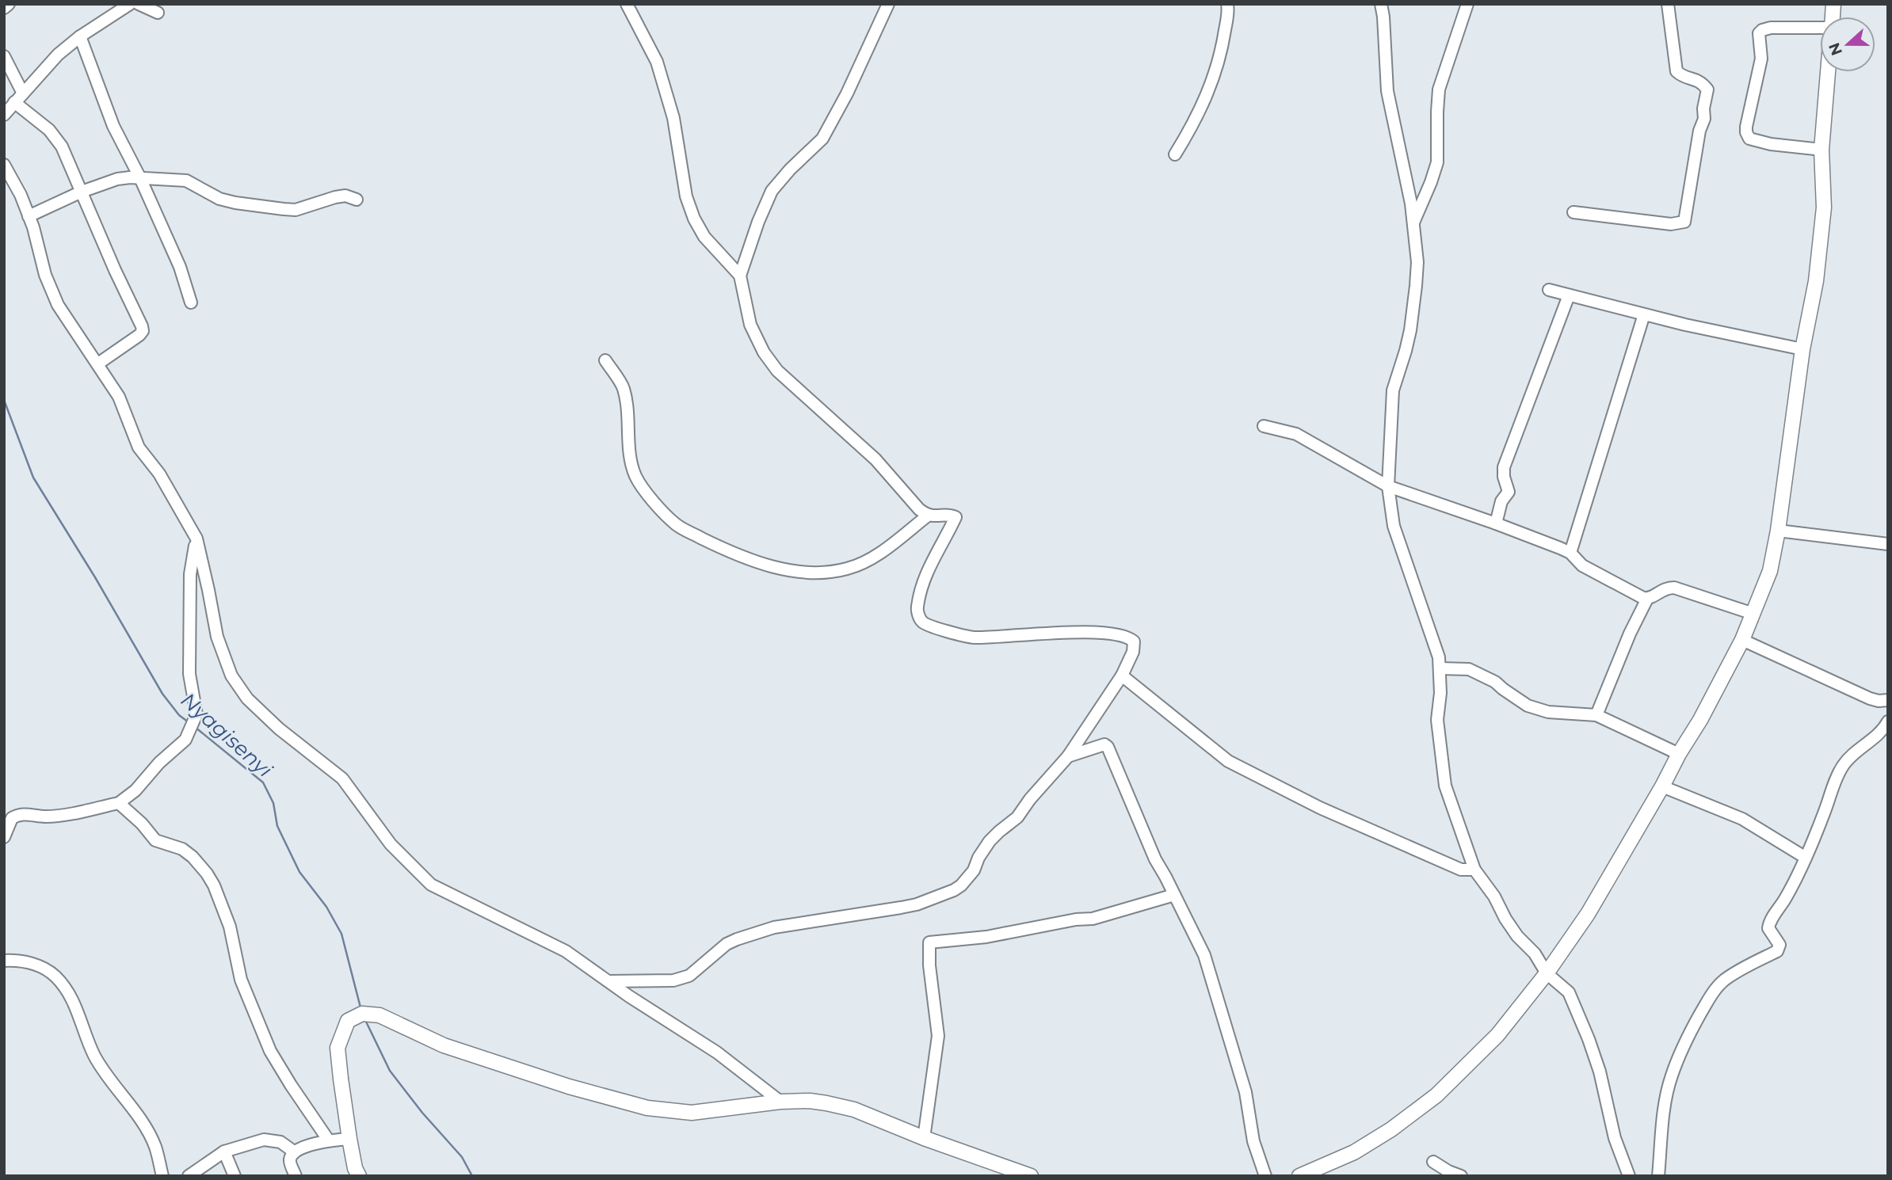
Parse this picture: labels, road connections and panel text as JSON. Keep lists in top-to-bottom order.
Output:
{
  "water": ["Nyagisenyi"],
  "north": "left"
}
